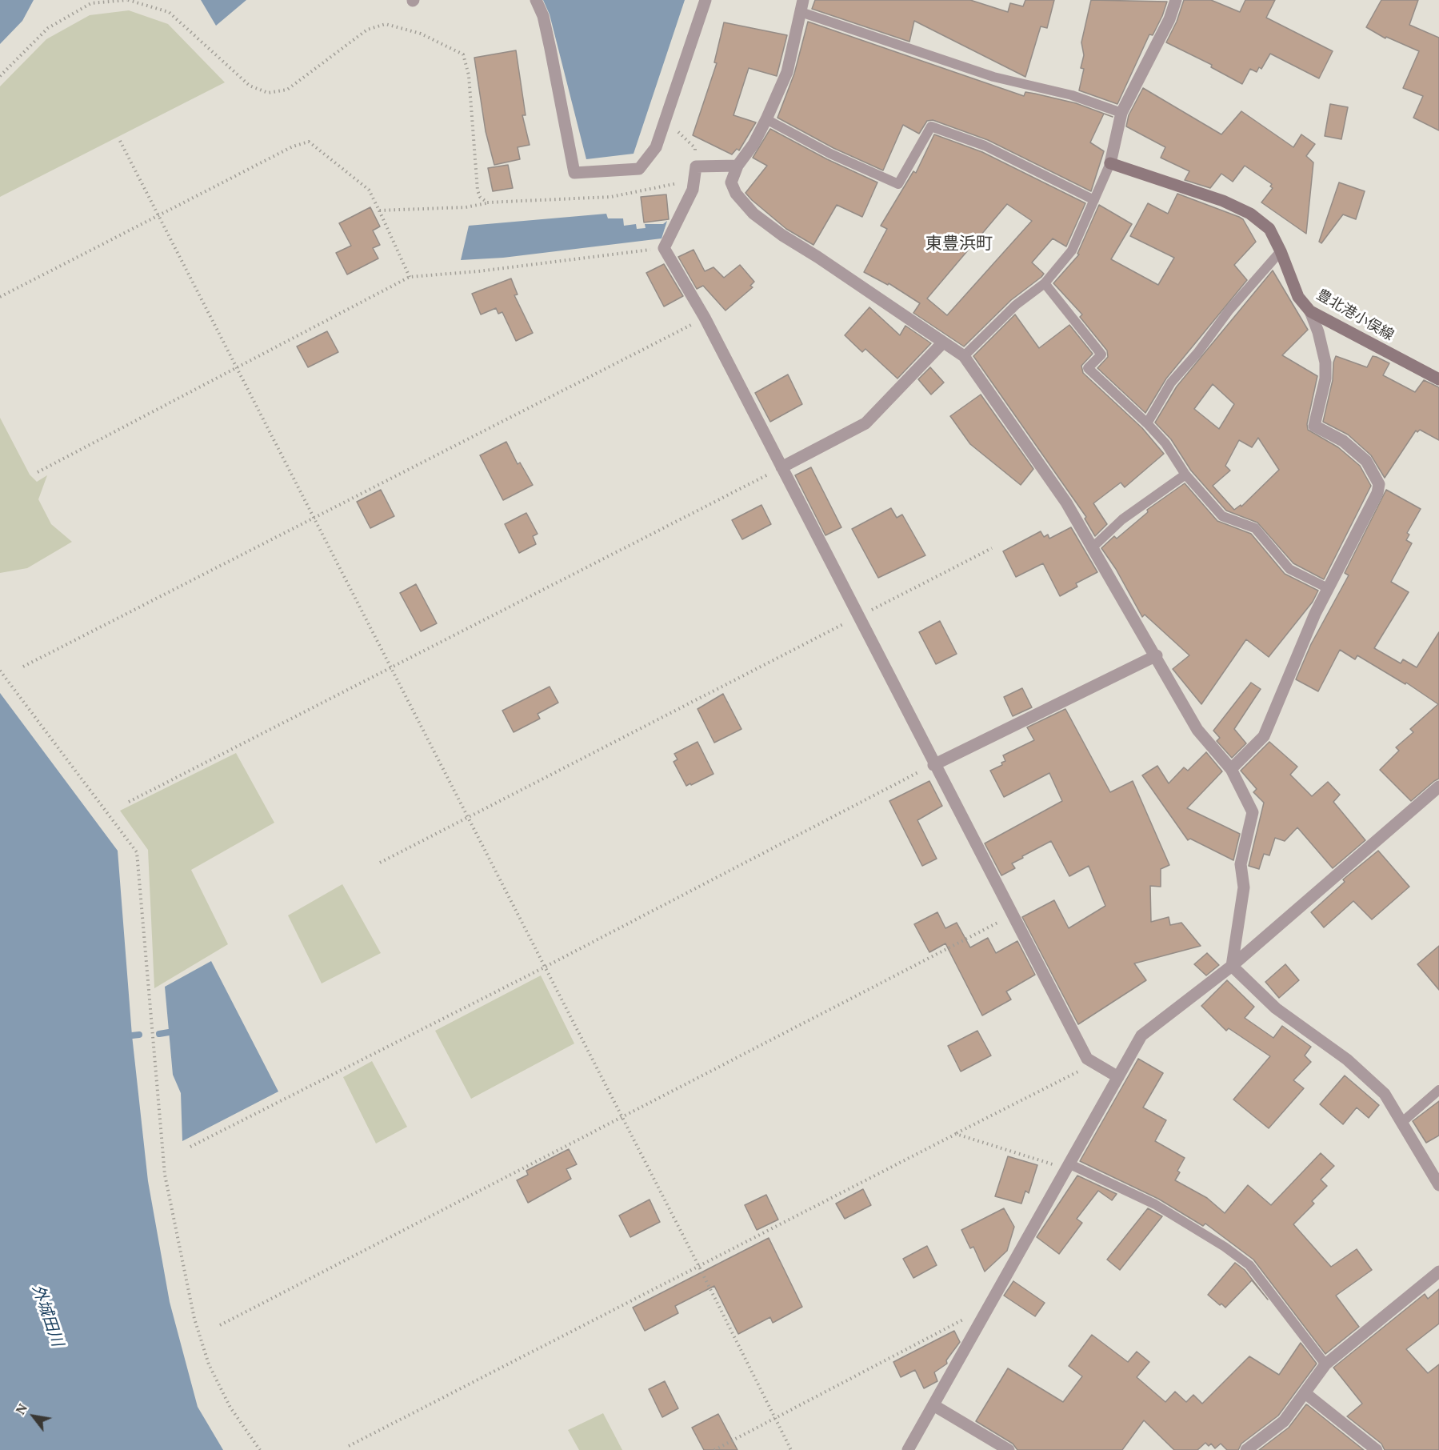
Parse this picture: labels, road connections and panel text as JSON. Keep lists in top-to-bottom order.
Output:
{
  "streets": {
    "main road": ["豊北港小俣線"]
  },
  "districts": ["東豊浜町"],
  "water": ["外城田川"],
  "north": "top left"
}
